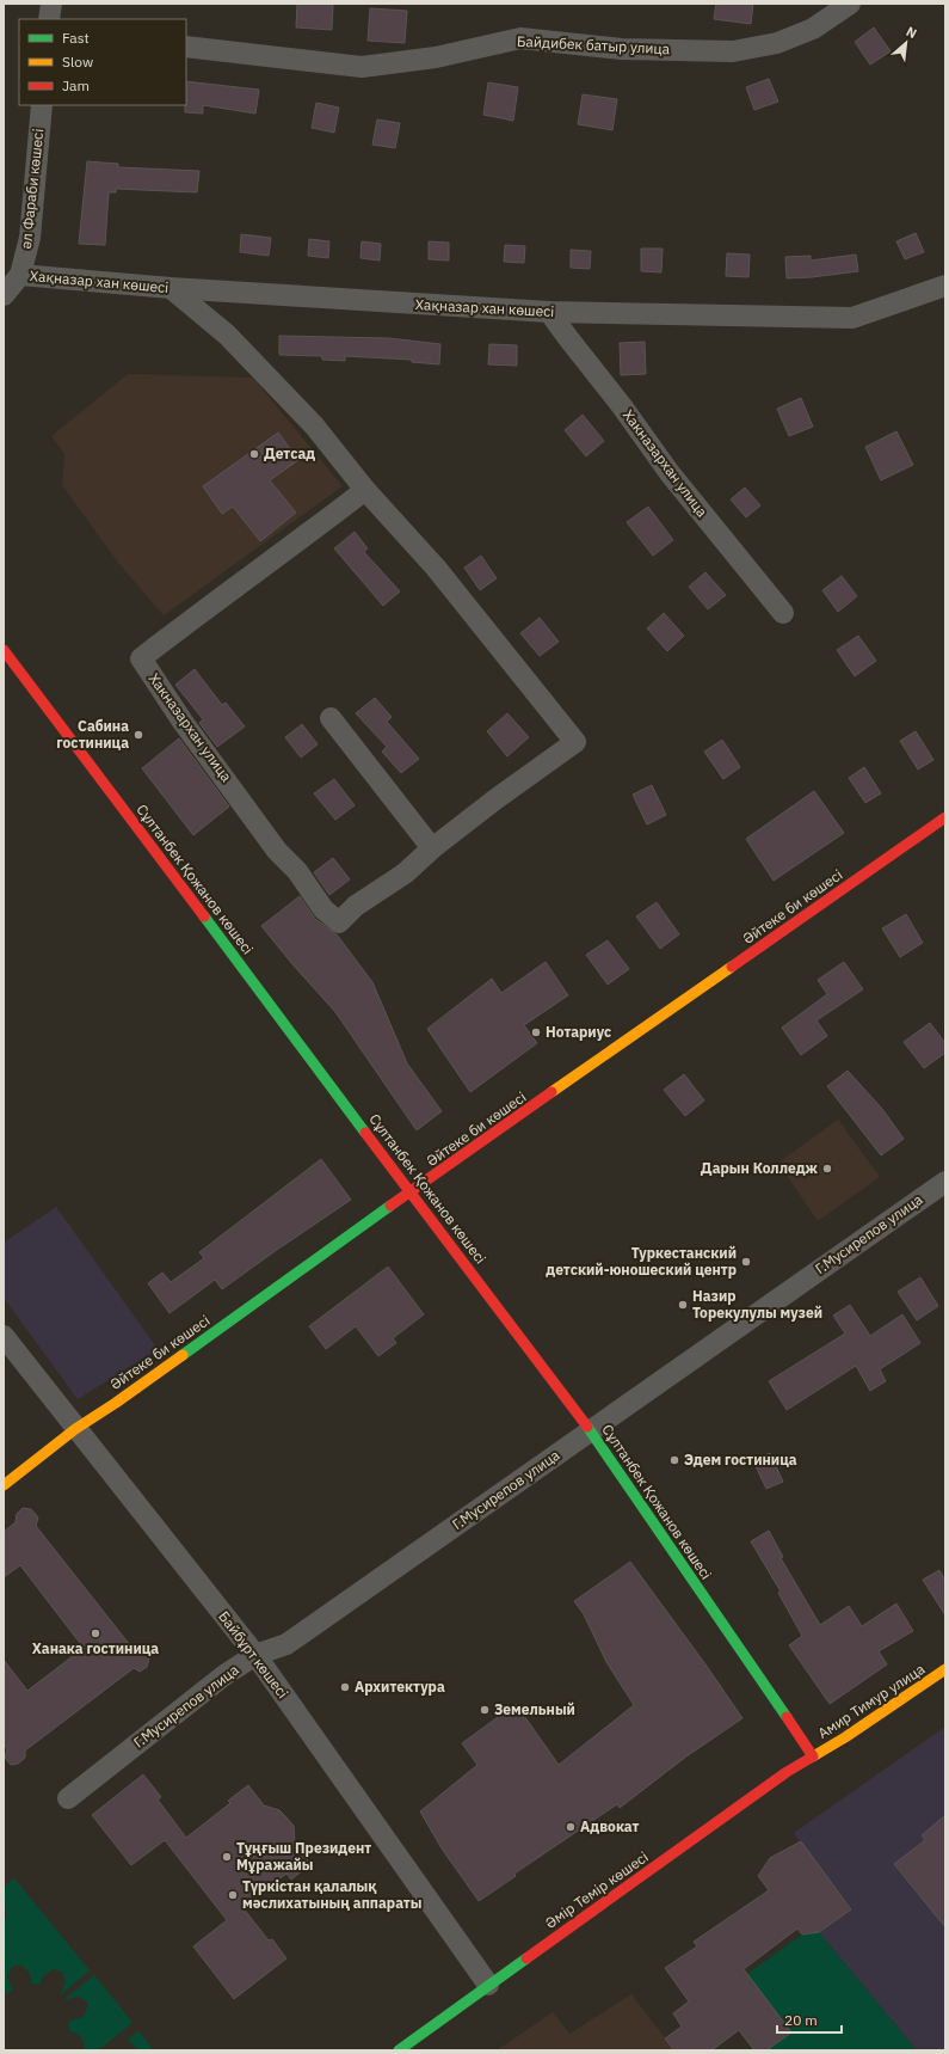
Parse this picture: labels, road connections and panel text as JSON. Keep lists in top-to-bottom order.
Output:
{
  "streets": {
    "main road": [
      "Сұлтанбек Қожанов көшесі",
      "Әйтеке би көшесі",
      "Амир Тимур улица",
      "Әмір Темір көшесі"
    ],
    "street": [
      "Байдибек батыр улица",
      "әл Фараби көшесі",
      "Хақназар хан көшесі",
      "Хакназархан улица",
      "Г.Мусирепов улица",
      "Байбұрт көшесі"
    ]
  },
  "crossings": [
    ["әл Фараби көшесі", "Хақназар хан көшесі"],
    ["Хақназар хан көшесі", "Хакназархан улица"],
    ["Сұлтанбек Қожанов көшесі", "Әйтеке би көшесі"],
    ["Сұлтанбек Қожанов көшесі", "Г.Мусирепов улица"],
    ["Сұлтанбек Қожанов көшесі", "Амир Тимур улица"],
    ["Сұлтанбек Қожанов көшесі", "Әмір Темір көшесі"],
    ["Әйтеке би көшесі", "Байбұрт көшесі"],
    ["Г.Мусирепов улица", "Байбұрт көшесі"],
    ["Байбұрт көшесі", "Әмір Темір көшесі"],
    ["Амир Тимур улица", "Әмір Темір көшесі"]
  ],
  "places": [
    "Детсад",
    "Сабина гостиница",
    "Нотариус",
    "Дарын Колледж",
    "Туркестанский детский-юношеский центр",
    "Назир Торекулулы музей",
    "Эдем гостиница",
    "Ханака гостиница",
    "Архитектура",
    "Земельный",
    "Адвокат",
    "Тұңғыш Президент Мұражайы",
    "Түркістан қалалық мәслихатының аппараты"
  ],
  "legend": ["Fast", "Slow", "Jam"],
  "scale_bar": "20 m",
  "north": "top right"
}
